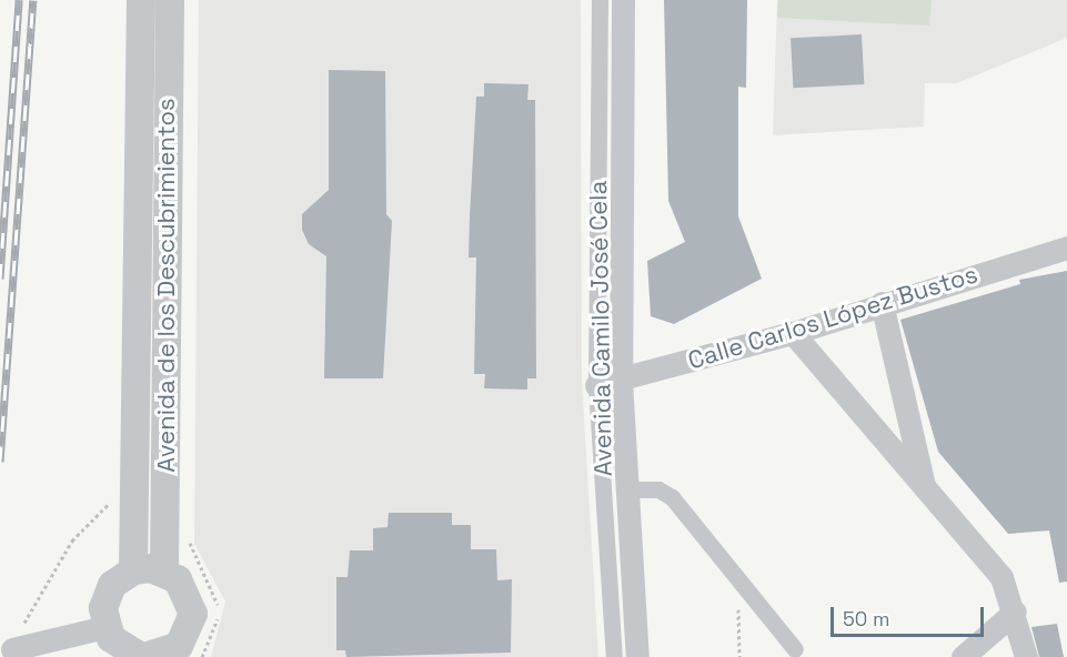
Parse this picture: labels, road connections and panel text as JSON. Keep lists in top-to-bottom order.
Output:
{
  "streets": {
    "street": ["Avenida de los Descubrimientos", "Calle Carlos López Bustos", "Avenida Camilo José Cela"]
  },
  "crossings": [
    ["Calle Carlos López Bustos", "Avenida Camilo José Cela"]
  ],
  "scale_bar": "50 m"
}
